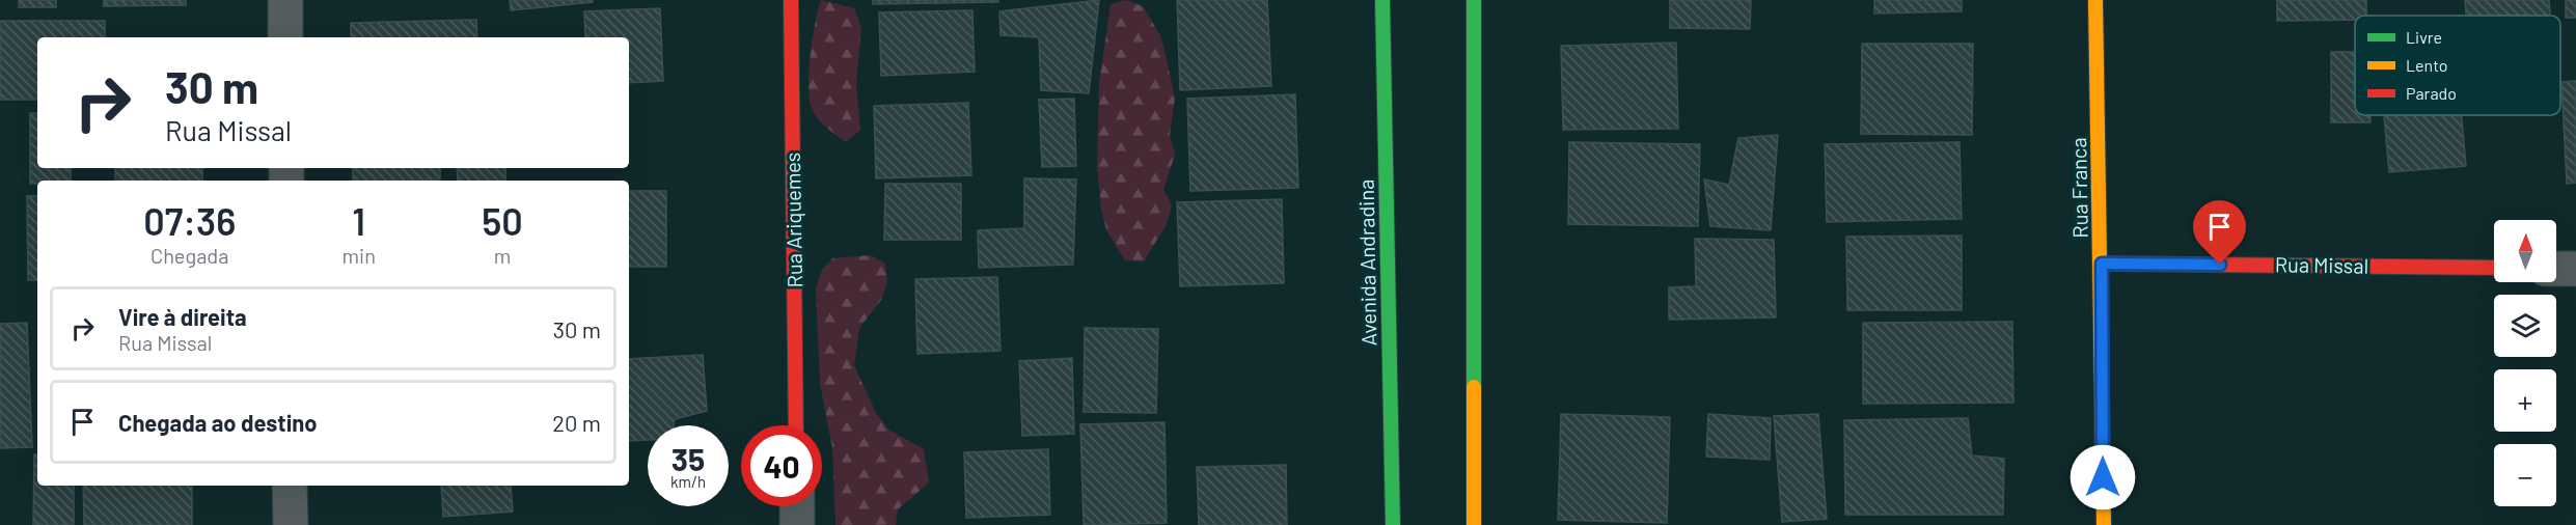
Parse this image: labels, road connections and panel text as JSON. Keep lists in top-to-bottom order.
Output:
{
  "streets": {
    "street": [
      "Rua Franca",
      "Rua Ariquemes",
      "Avenida Andradina",
      "Rua Missal"
    ]
  },
  "crossings": [
    ["Rua Franca", "Rua Missal"]
  ],
  "legend": ["Livre", "Lento", "Parado"],
  "north": "top",
  "page": {
    "turn": ["30 m", "Rua Missal"],
    "eta": [
      "07:36",
      "Chegada",
      "1",
      "min",
      "50",
      "m"
    ],
    "map_buttons": ["+", "−"],
    "list": [
      {
        "name": "Vire à direita",
        "note": "Rua Missal",
        "value": "30 m"
      },
      {
        "name": "Chegada ao destino",
        "value": "20 m"
      }
    ],
    "speed": "35 km/h",
    "limit": "40"
  }
}
